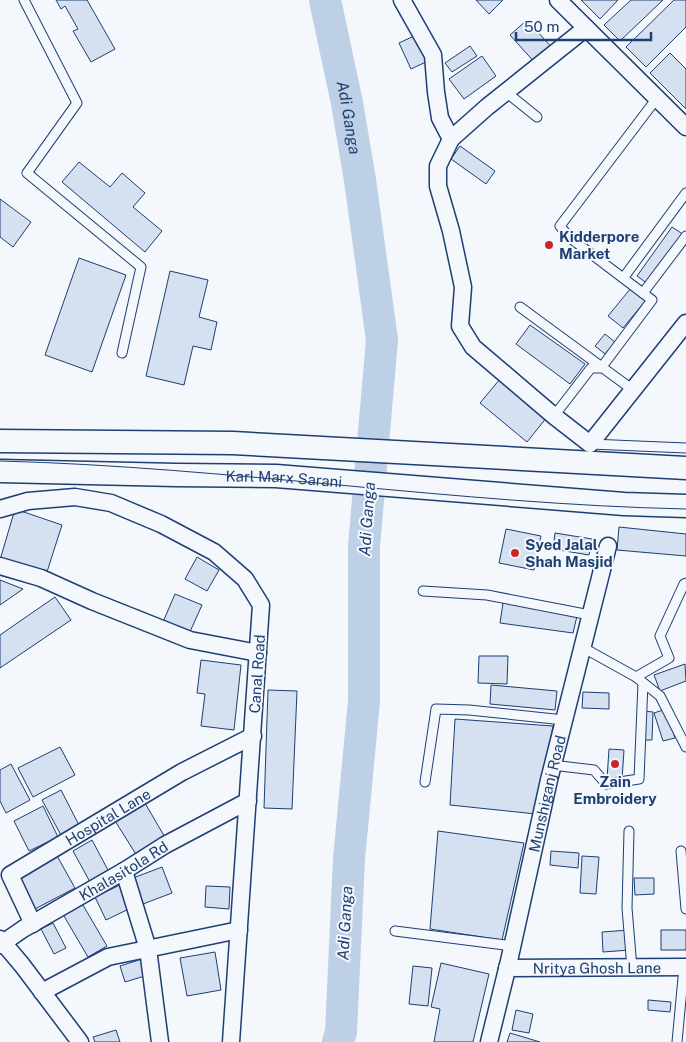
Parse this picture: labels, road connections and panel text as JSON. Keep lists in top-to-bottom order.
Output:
{
  "streets": {
    "main road": ["Karl Marx Sarani"],
    "street": [
      "Canal Road",
      "Munshiganj Road",
      "Hospital Lane",
      "Khalasitola Rd",
      "Nritya Ghosh Lane"
    ]
  },
  "crossings": [
    ["Canal Road", "Hospital Lane"],
    ["Canal Road", "Khalasitola Rd"],
    ["Munshiganj Road", "Nritya Ghosh Lane"],
    ["Hospital Lane", "Khalasitola Rd"]
  ],
  "water": ["Adi Ganga"],
  "places": ["Kidderpore Market", "Syed Jalal Shah Masjid", "Zain Embroidery"],
  "scale_bar": "50 m"
}
